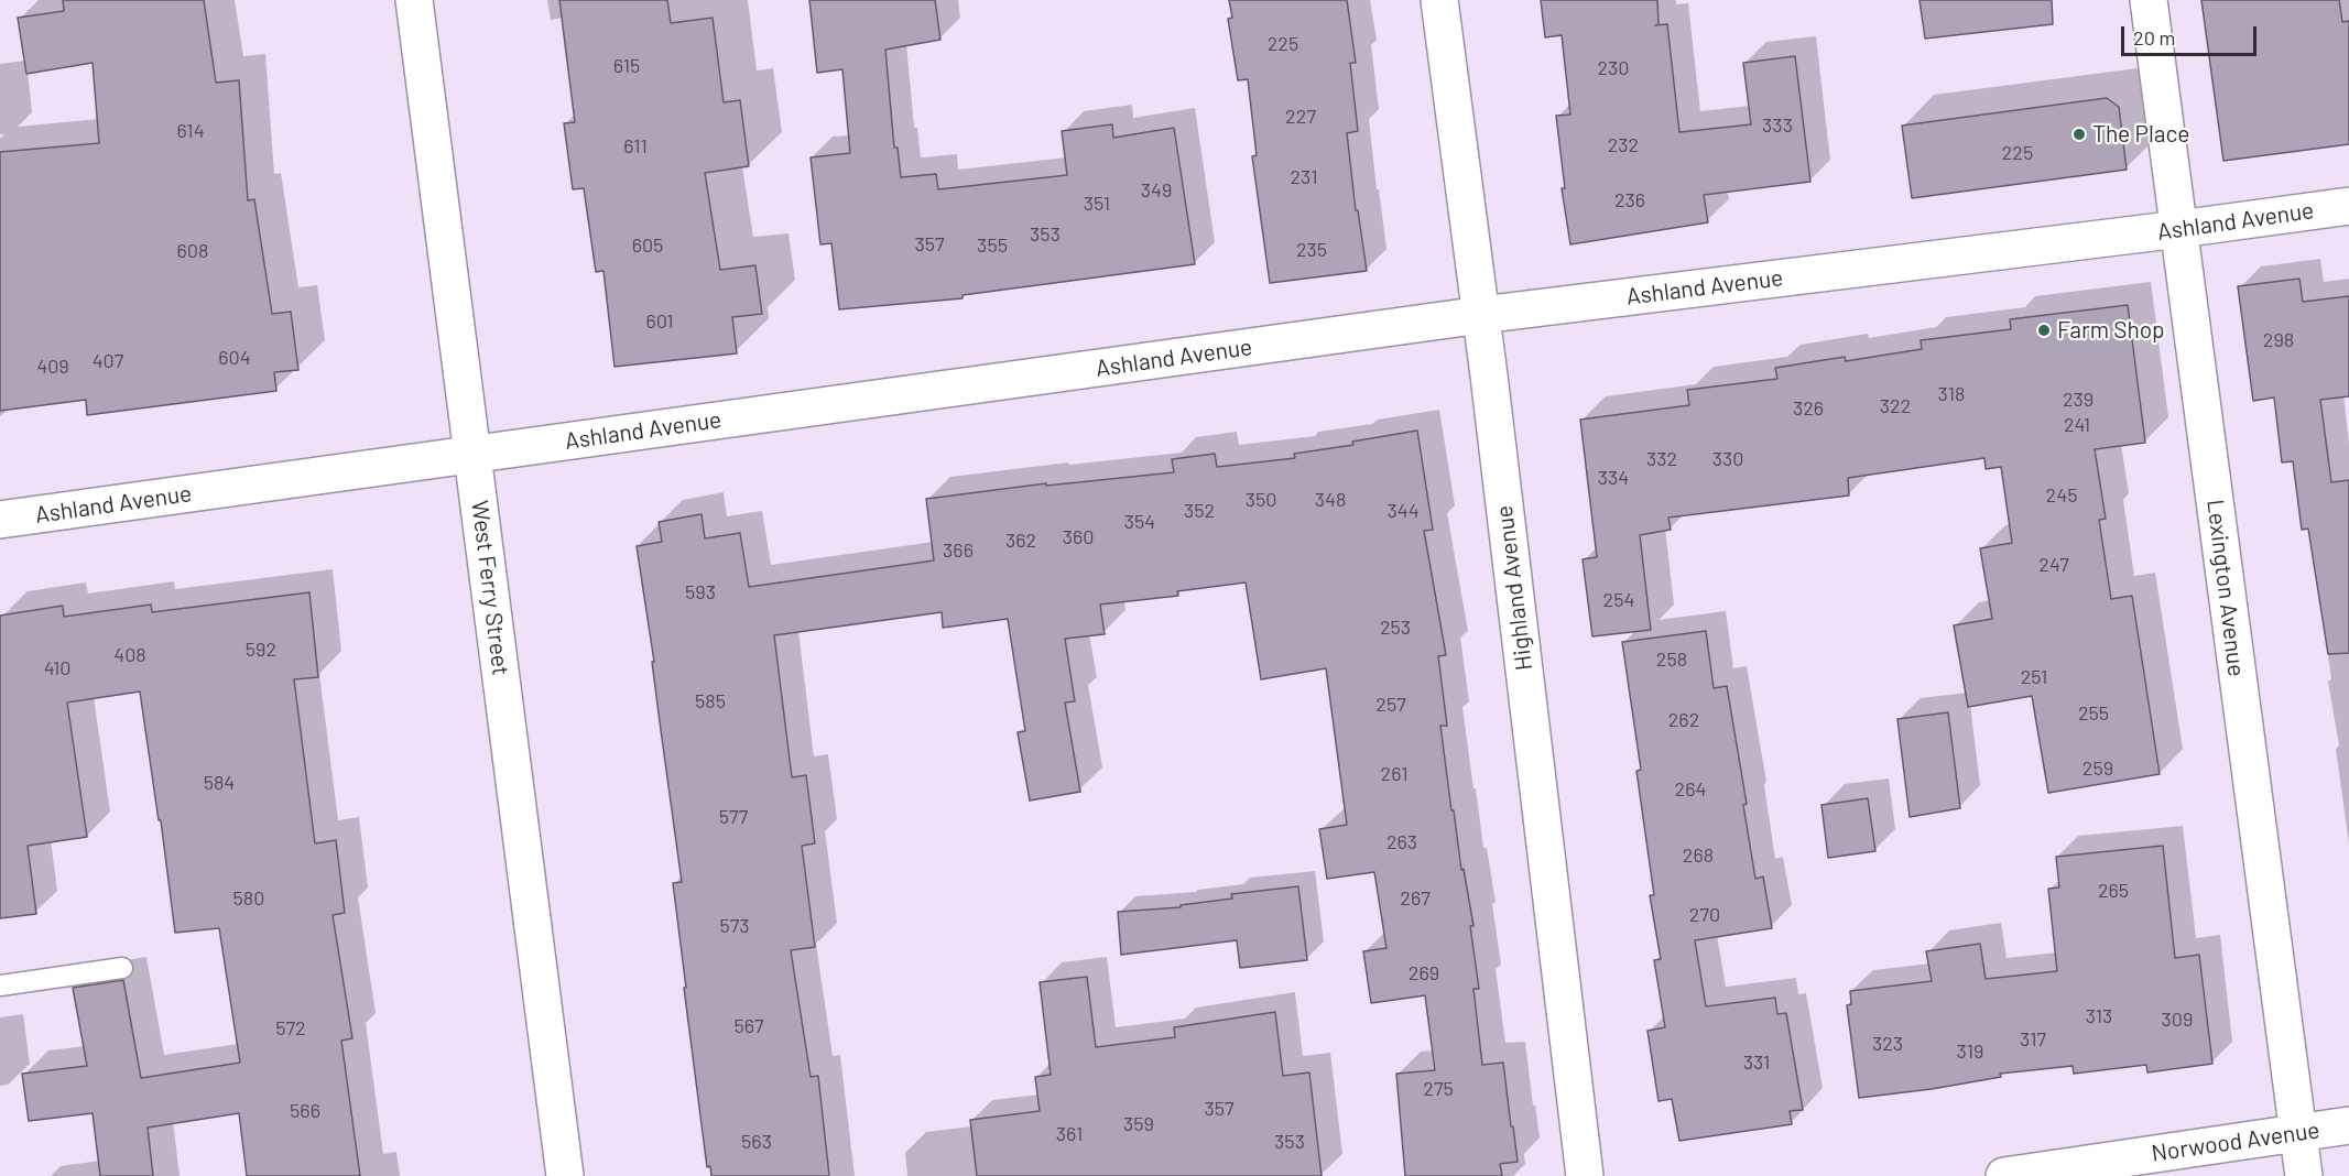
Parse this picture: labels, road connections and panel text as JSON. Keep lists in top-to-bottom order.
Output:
{
  "streets": {
    "street": [
      "Ashland Avenue",
      "West Ferry Street",
      "Highland Avenue",
      "Lexington Avenue",
      "Norwood Avenue"
    ]
  },
  "crossings": [
    ["Ashland Avenue", "West Ferry Street"],
    ["Ashland Avenue", "Highland Avenue"],
    ["Ashland Avenue", "Lexington Avenue"],
    ["Lexington Avenue", "Norwood Avenue"]
  ],
  "places": ["The Place", "Farm Shop"],
  "house_numbers": [
    "225",
    "615",
    "230",
    "227",
    "333",
    "614",
    "232",
    "611",
    "225",
    "231",
    "349",
    "236",
    "351",
    "353",
    "357",
    "605",
    "355",
    "235",
    "608",
    "601",
    "298",
    "604",
    "407",
    "409",
    "318",
    "239",
    "322",
    "326",
    "241",
    "332",
    "330",
    "334",
    "245",
    "350",
    "348",
    "352",
    "344",
    "354",
    "360",
    "362",
    "366",
    "247",
    "593",
    "254",
    "253",
    "592",
    "408",
    "258",
    "410",
    "251",
    "585",
    "257",
    "255",
    "262",
    "259",
    "261",
    "584",
    "264",
    "577",
    "263",
    "268",
    "265",
    "580",
    "267",
    "270",
    "573",
    "269",
    "313",
    "309",
    "567",
    "572",
    "317",
    "323",
    "319",
    "331",
    "275",
    "357",
    "566",
    "359",
    "361",
    "563",
    "353"
  ],
  "scale_bar": "20 m"
}
